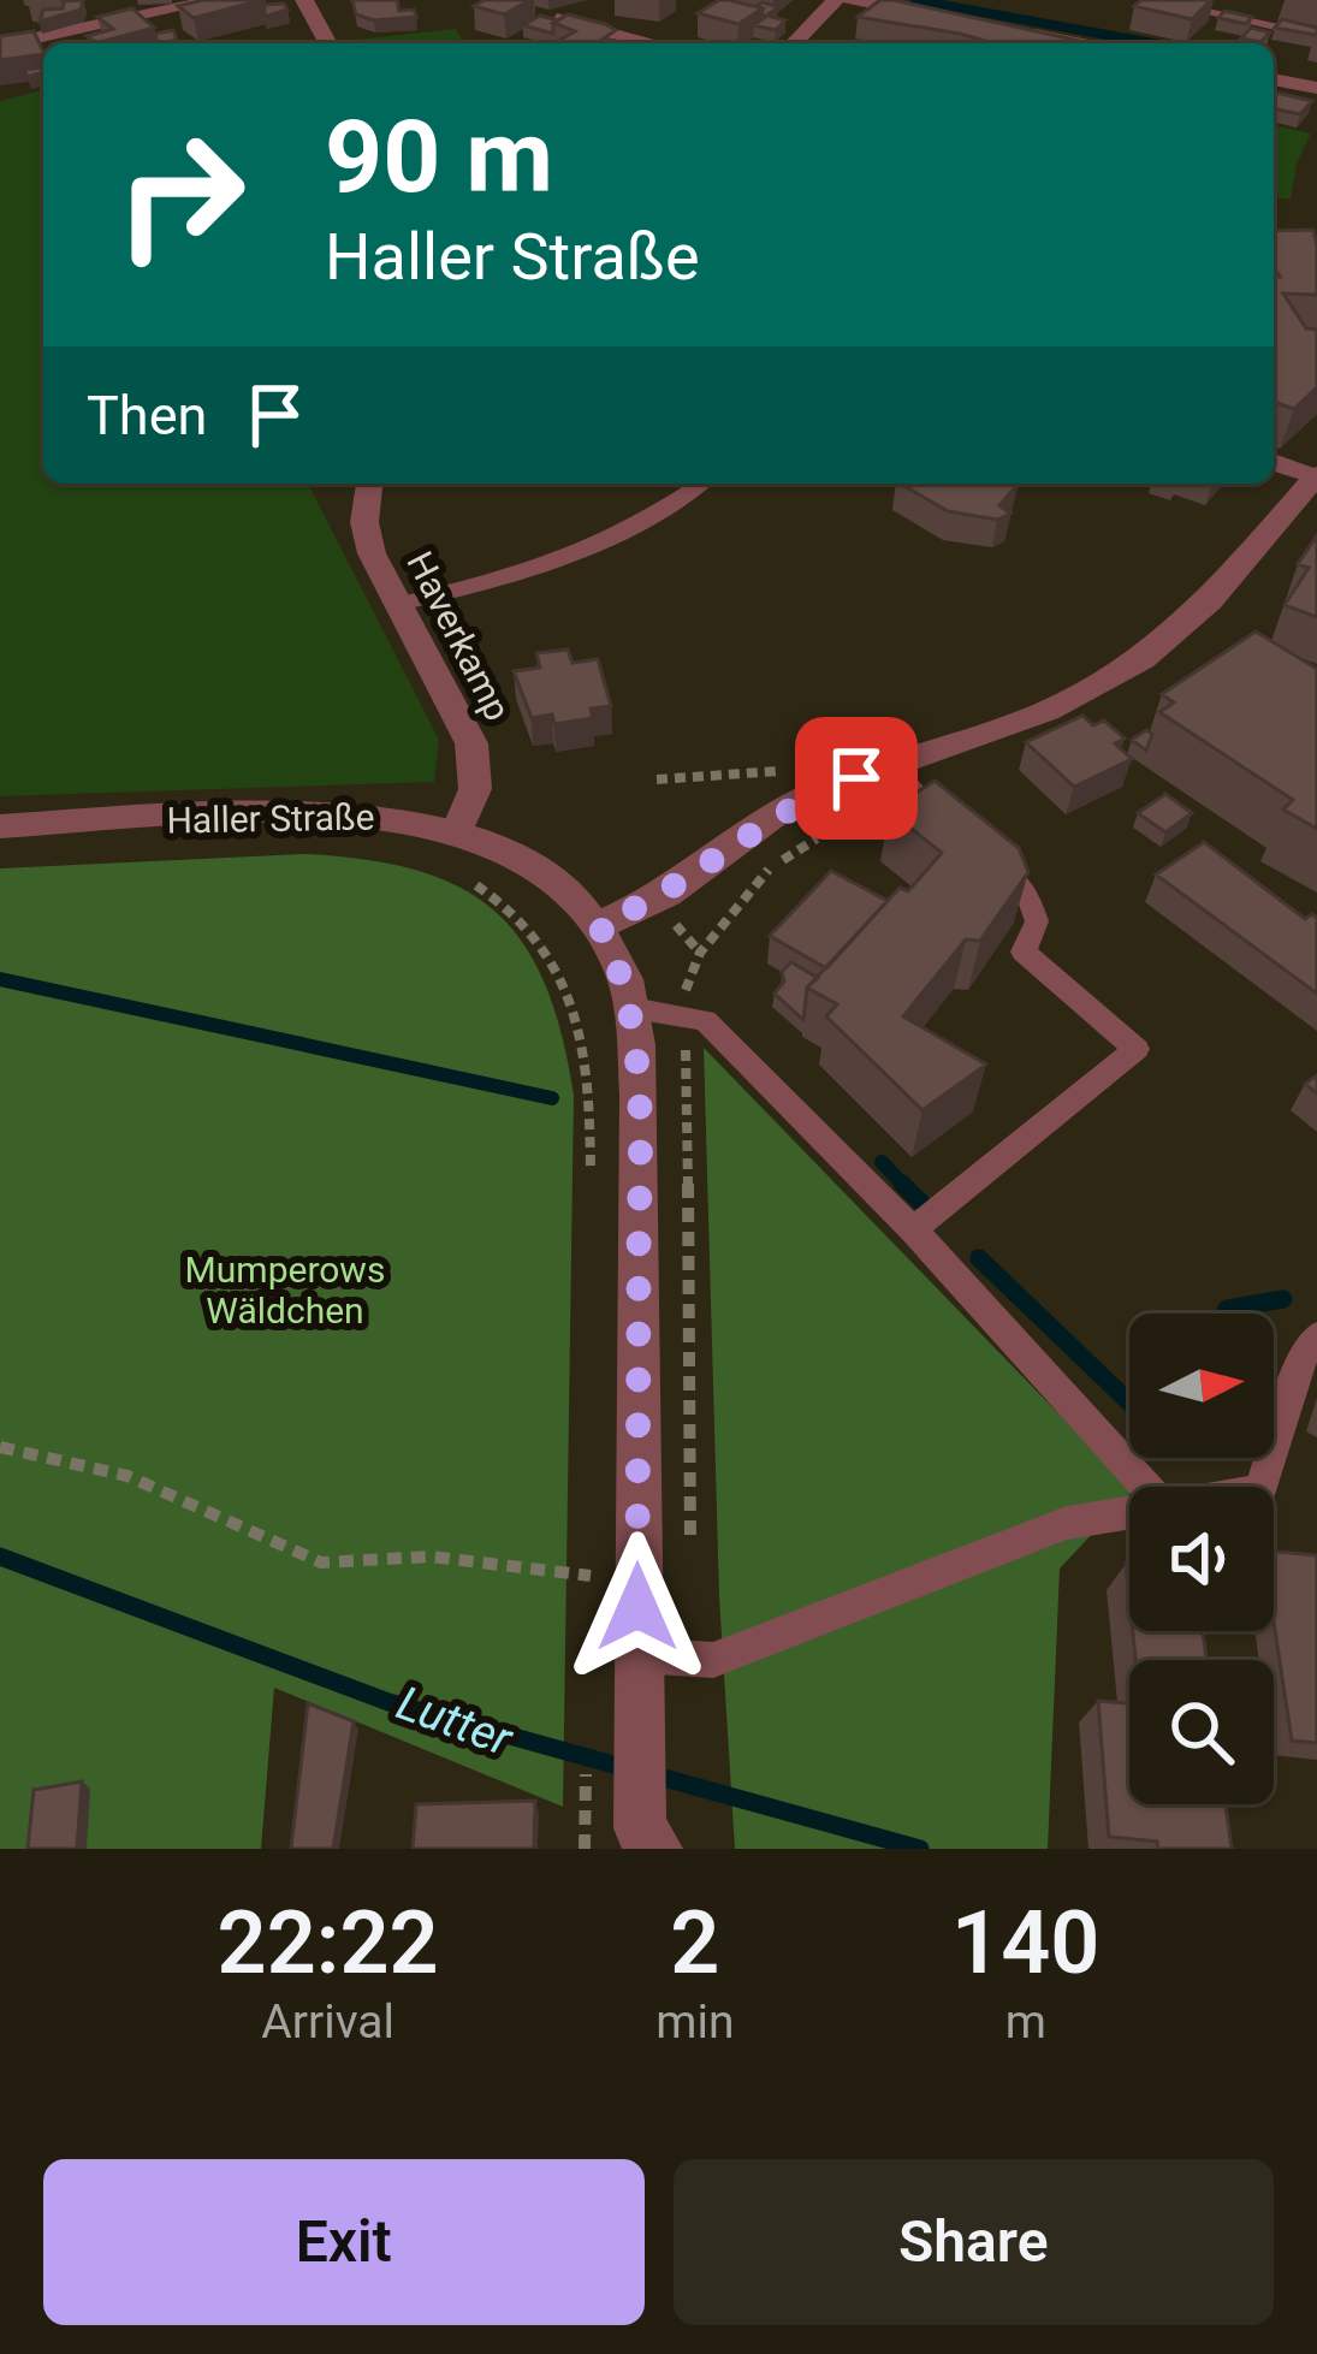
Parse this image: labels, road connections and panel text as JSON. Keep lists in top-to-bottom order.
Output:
{
  "streets": {
    "street": ["Haverkamp", "Haller Straße"]
  },
  "crossings": [
    ["Haverkamp", "Haller Straße"]
  ],
  "water": ["Lutter"],
  "parks": ["Mumperows Wäldchen"],
  "north": "right",
  "page": {
    "turn": ["90 m", "Haller Straße"],
    "then": "Then",
    "eta": [
      "22:22",
      "Arrival",
      "2",
      "min",
      "140",
      "m"
    ],
    "buttons": ["Exit", "Share"]
  }
}
